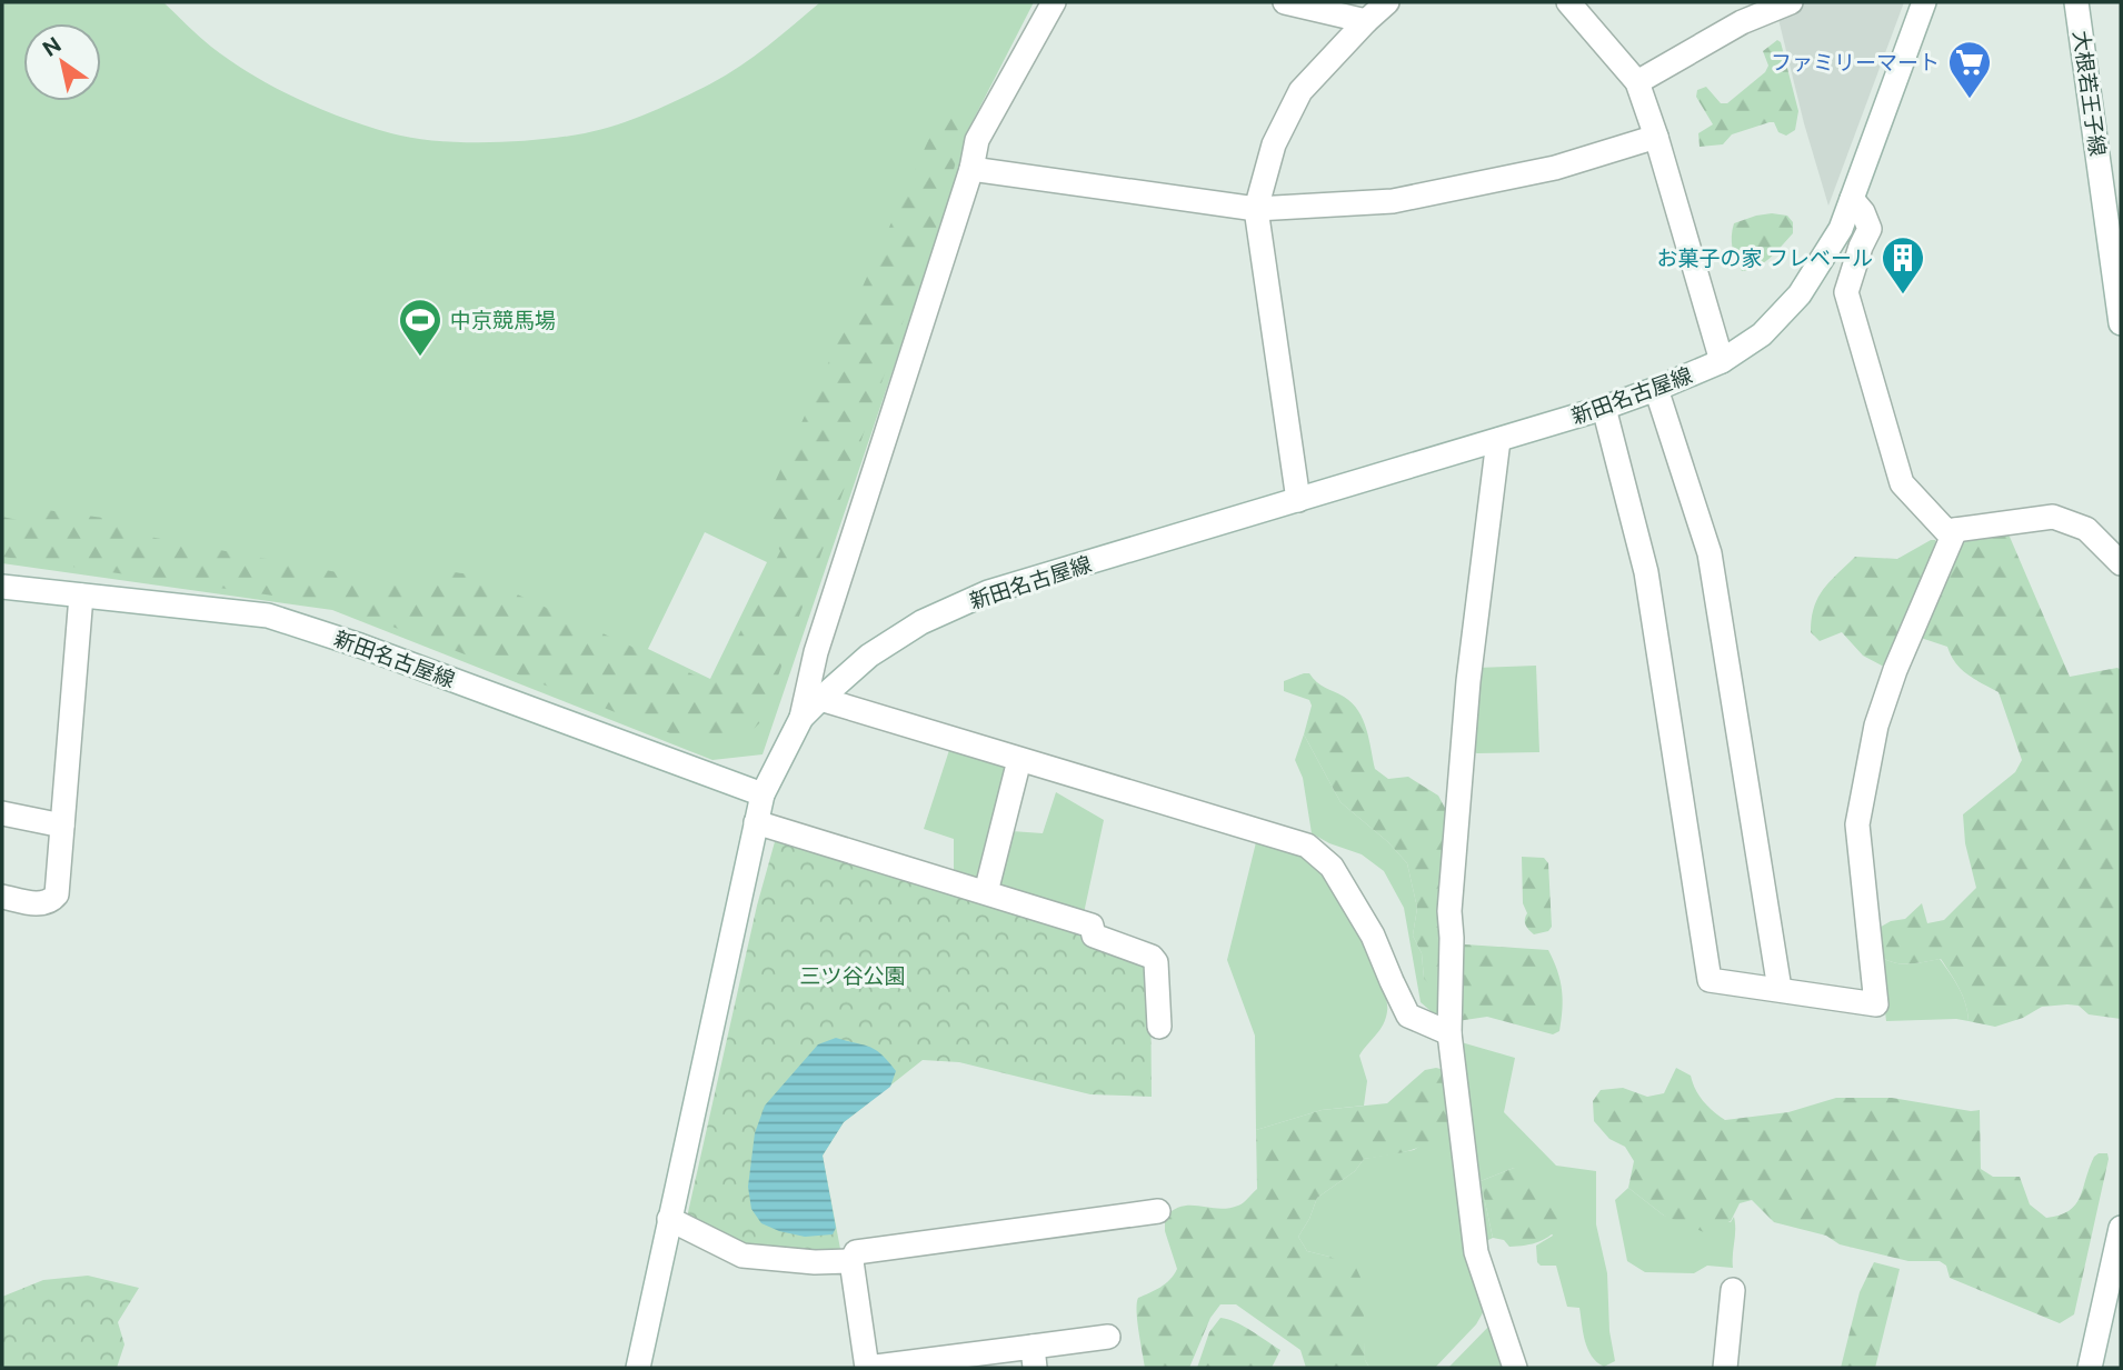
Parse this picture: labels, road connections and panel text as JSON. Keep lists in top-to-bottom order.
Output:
{
  "streets": {
    "street": ["大根若王子線", "新田名古屋線"]
  },
  "parks": ["三ツ谷公園"],
  "places": {
    "supermarket": ["ファミリーマート"],
    "building": ["お菓子の家 フレベール"],
    "sports": ["中京競馬場"]
  },
  "north": "top left"
}
